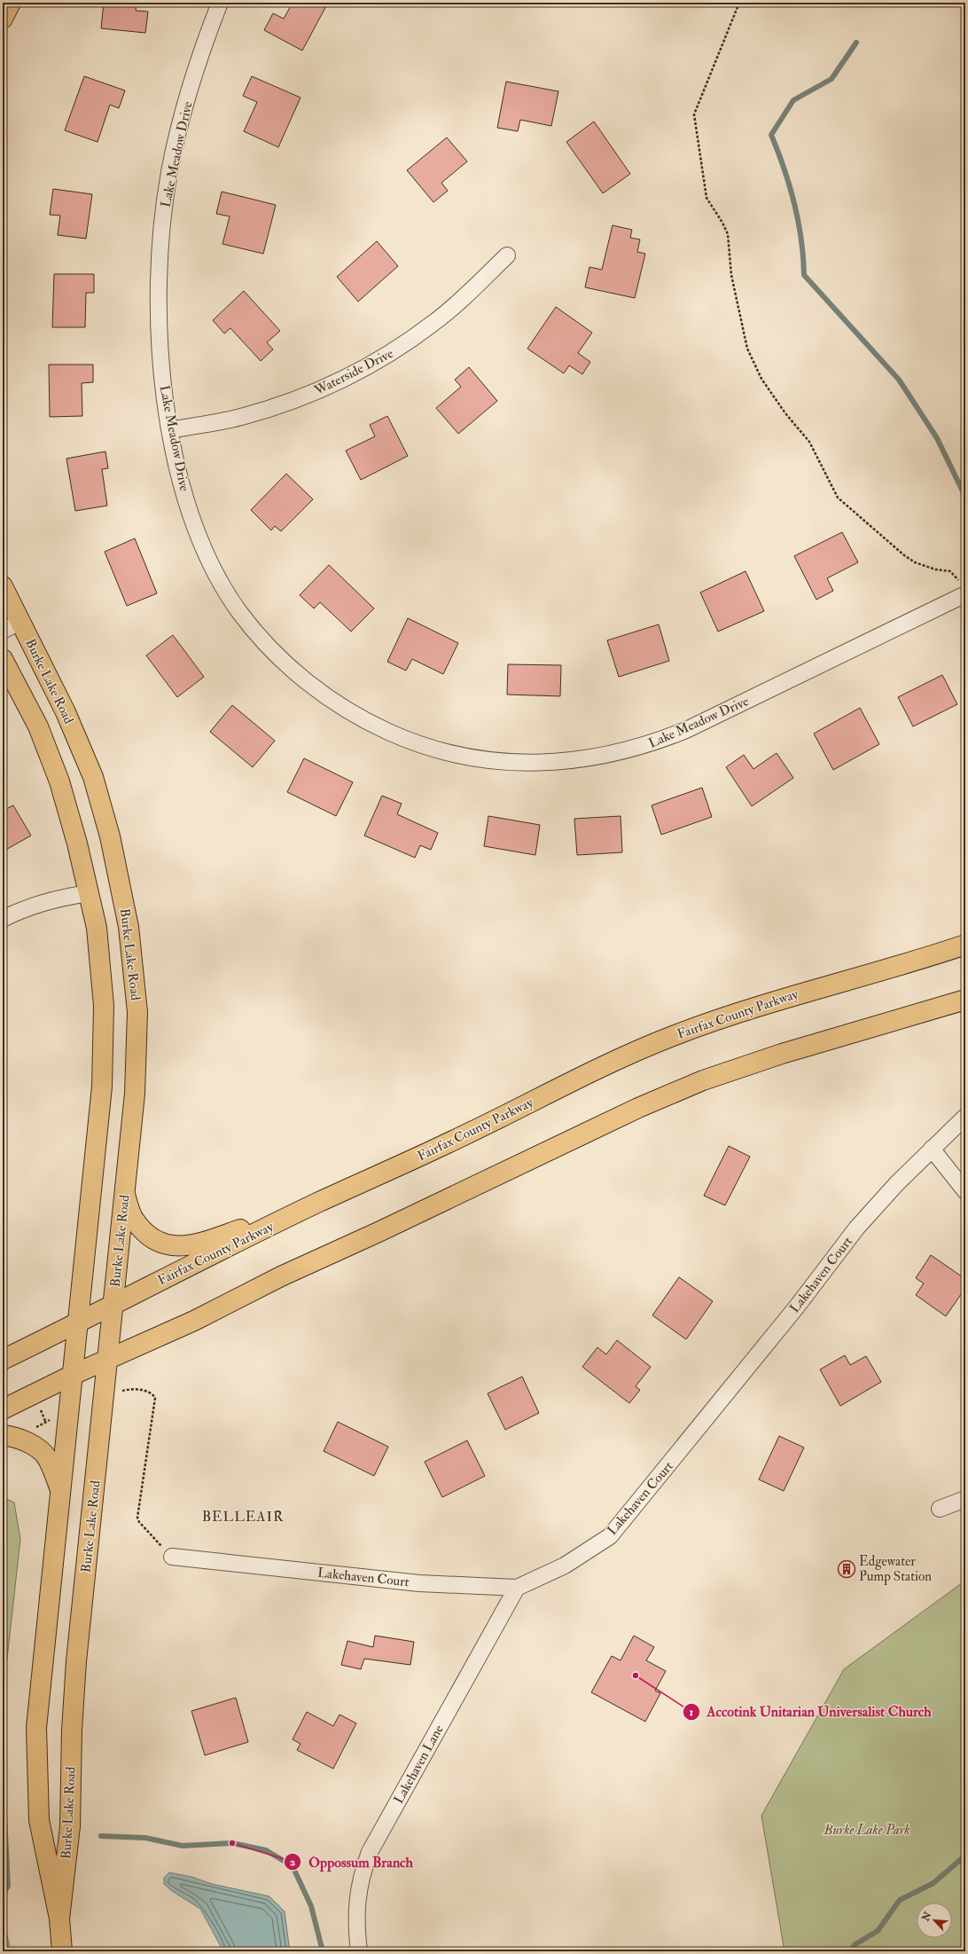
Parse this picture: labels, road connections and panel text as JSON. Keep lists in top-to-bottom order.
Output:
{
  "streets": {
    "main road": ["Burke Lake Road", "Fairfax County Parkway"],
    "street": [
      "Lake Meadow Drive",
      "Waterside Drive",
      "Lakehaven Court",
      "Lakehaven Lane"
    ]
  },
  "crossings": [
    ["Lake Meadow Drive", "Waterside Drive"],
    ["Burke Lake Road", "Fairfax County Parkway"],
    ["Lakehaven Court", "Lakehaven Lane"]
  ],
  "districts": ["BELLEAIR"],
  "parks": ["Burke Lake Park"],
  "places": {
    "building": ["Edgewater Pump Station"],
    "other": ["Accotink Unitarian Universalist Church", "Oppossum Branch"]
  },
  "north": "top left"
}
